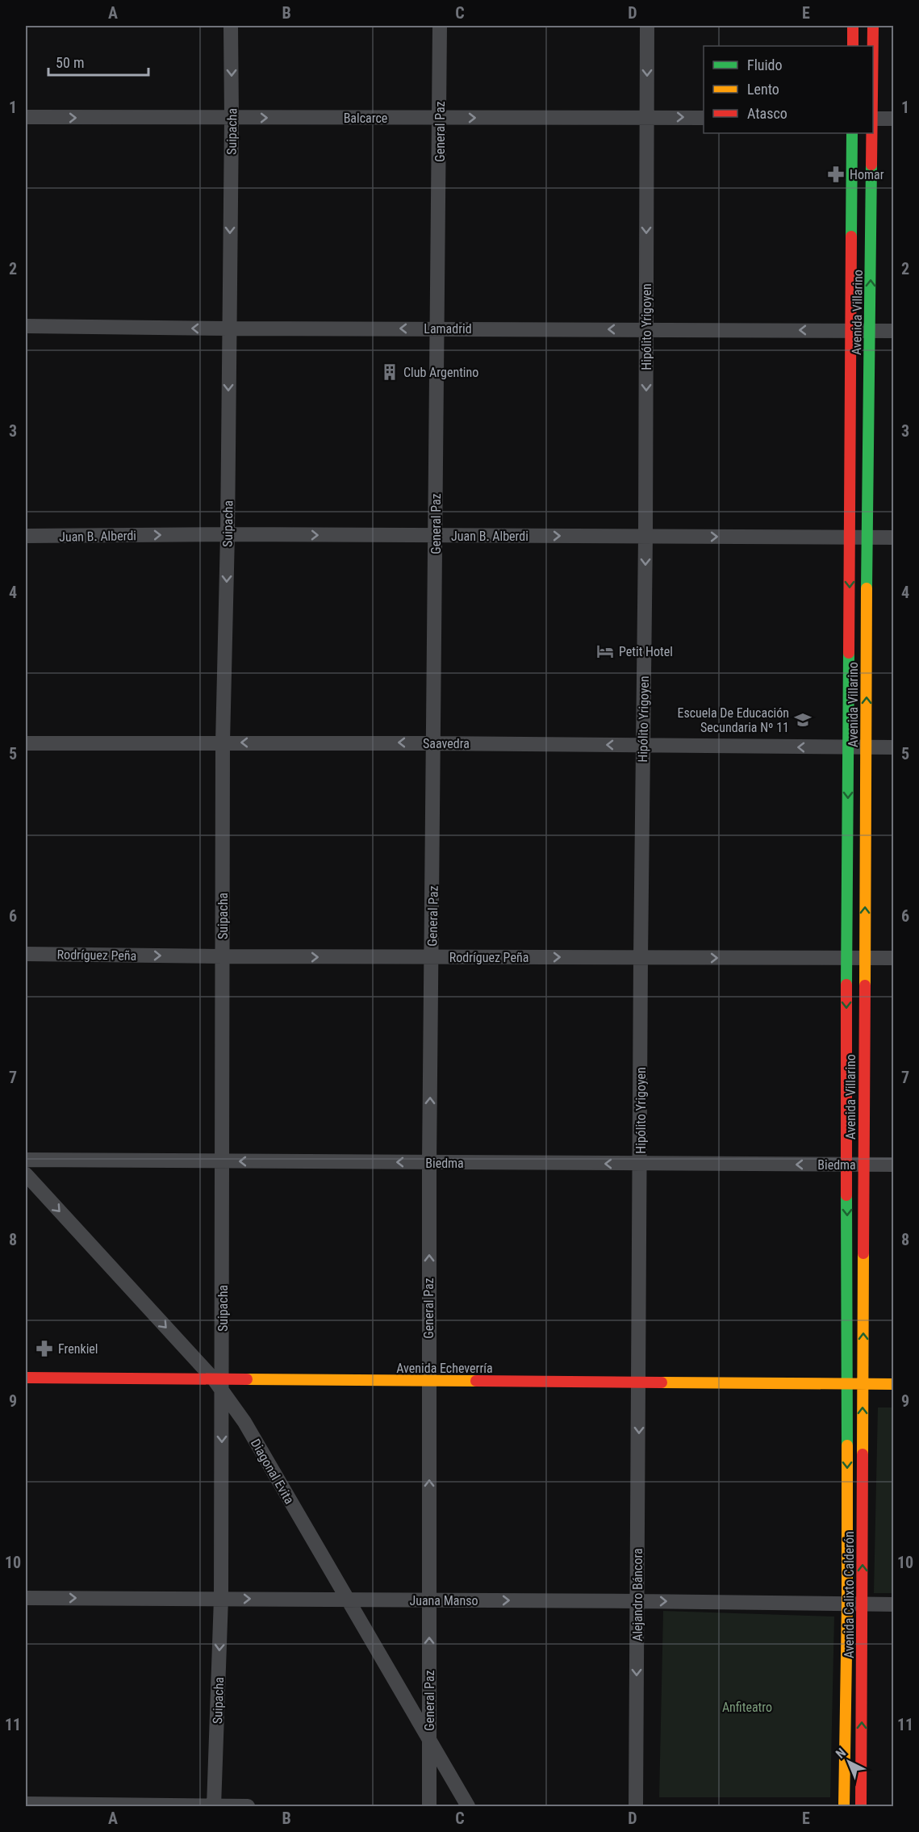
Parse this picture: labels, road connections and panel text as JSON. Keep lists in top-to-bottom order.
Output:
{
  "streets": {
    "main road": ["Avenida Villarino", "Avenida Echeverría", "Avenida Calixto Calderón"],
    "street": [
      "Balcarce",
      "Suipacha",
      "General Paz",
      "Hipólito Yrigoyen",
      "Lamadrid",
      "Juan B. Alberdi",
      "Saavedra",
      "Rodríguez Peña",
      "Biedma",
      "Diagonal Evita",
      "Alejandro Báncora",
      "Juana Manso"
    ]
  },
  "crossings": [
    ["Balcarce", "Suipacha"],
    ["Balcarce", "General Paz"],
    ["Balcarce", "Hipólito Yrigoyen"],
    ["Suipacha", "Lamadrid"],
    ["Suipacha", "Juan B. Alberdi"],
    ["Suipacha", "Saavedra"],
    ["Suipacha", "Rodríguez Peña"],
    ["Suipacha", "Biedma"],
    ["Suipacha", "Avenida Echeverría"],
    ["Suipacha", "Diagonal Evita"],
    ["Suipacha", "Juana Manso"],
    ["General Paz", "Lamadrid"],
    ["General Paz", "Juan B. Alberdi"],
    ["General Paz", "Saavedra"],
    ["General Paz", "Rodríguez Peña"],
    ["General Paz", "Biedma"],
    ["General Paz", "Avenida Echeverría"],
    ["General Paz", "Diagonal Evita"],
    ["General Paz", "Juana Manso"],
    ["Avenida Villarino", "Lamadrid"],
    ["Avenida Villarino", "Juan B. Alberdi"],
    ["Avenida Villarino", "Saavedra"],
    ["Avenida Villarino", "Rodríguez Peña"],
    ["Avenida Villarino", "Biedma"],
    ["Avenida Villarino", "Avenida Echeverría"],
    ["Avenida Villarino", "Avenida Calixto Calderón"],
    ["Hipólito Yrigoyen", "Lamadrid"],
    ["Hipólito Yrigoyen", "Juan B. Alberdi"],
    ["Hipólito Yrigoyen", "Saavedra"],
    ["Hipólito Yrigoyen", "Rodríguez Peña"],
    ["Hipólito Yrigoyen", "Biedma"],
    ["Hipólito Yrigoyen", "Avenida Echeverría"],
    ["Hipólito Yrigoyen", "Alejandro Báncora"],
    ["Avenida Echeverría", "Diagonal Evita"],
    ["Avenida Echeverría", "Alejandro Báncora"],
    ["Avenida Echeverría", "Avenida Calixto Calderón"],
    ["Diagonal Evita", "Juana Manso"],
    ["Alejandro Báncora", "Juana Manso"],
    ["Avenida Calixto Calderón", "Juana Manso"]
  ],
  "one_way": [
    "Balcarce",
    "Suipacha",
    "General Paz",
    "Hipólito Yrigoyen",
    "Lamadrid",
    "Juan B. Alberdi",
    "Saavedra",
    "Rodríguez Peña",
    "Biedma",
    "Diagonal Evita",
    "Alejandro Báncora",
    "Juana Manso"
  ],
  "parks": ["Anfiteatro"],
  "places": {
    "pharmacy": ["Homar", "Frenkiel"],
    "building": ["Club Argentino"],
    "hotel": ["Petit Hotel"],
    "school or university": ["Escuela De Educación Secundaria Nº 11"]
  },
  "legend": ["Fluido", "Lento", "Atasco"],
  "scale_bar": "50 m",
  "north": "top left",
  "grid": {
    "columns": [
      "A",
      "B",
      "C",
      "D",
      "E"
    ],
    "rows": [
      "1",
      "2",
      "3",
      "4",
      "5",
      "6",
      "7",
      "8",
      "9",
      "10",
      "11"
    ]
  }
}
